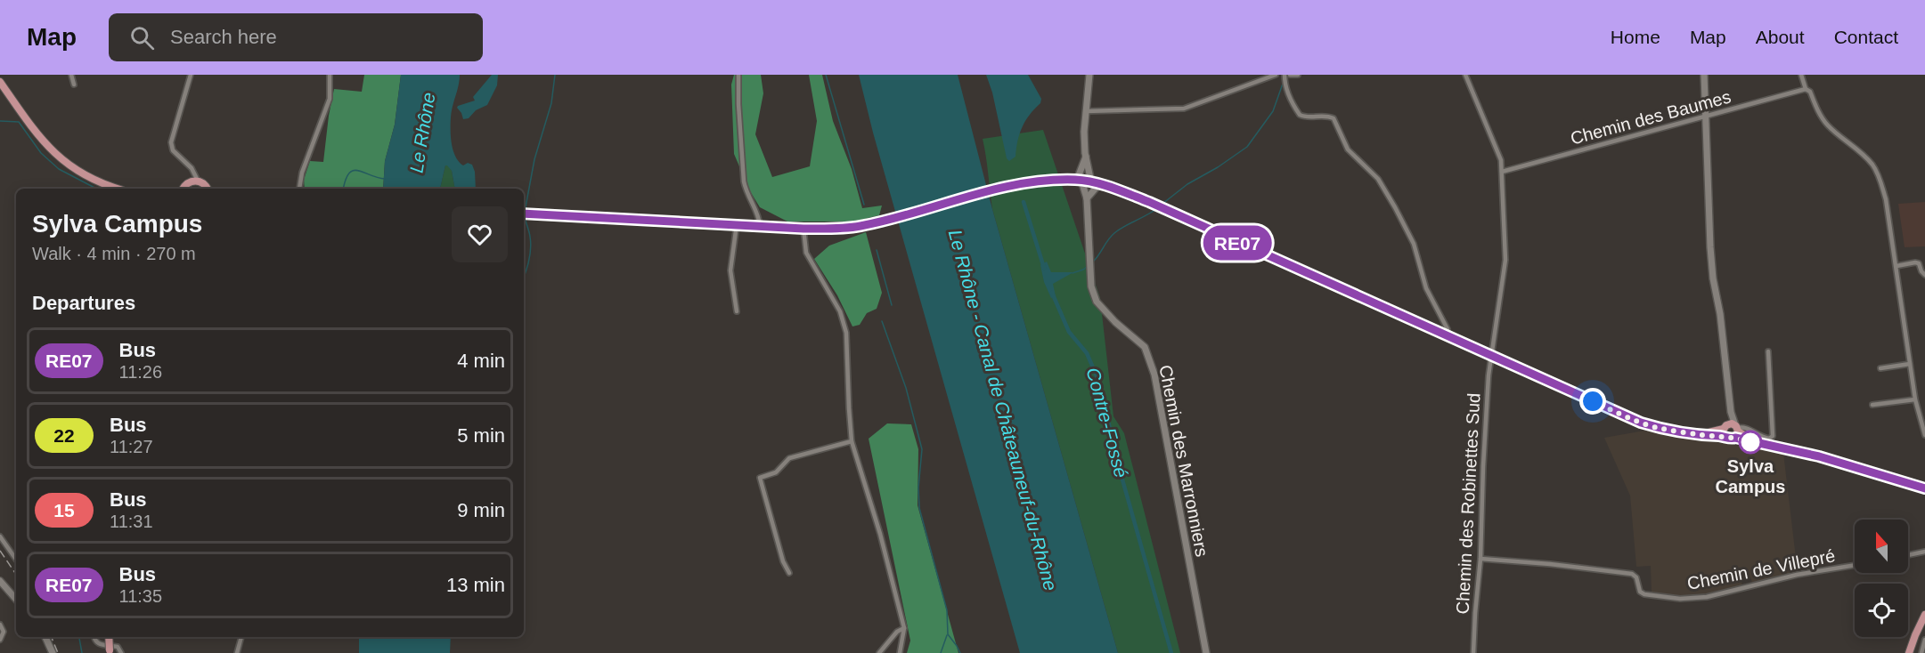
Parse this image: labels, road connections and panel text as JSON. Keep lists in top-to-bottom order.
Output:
{
  "streets": {
    "street": [
      "Chemin des Baumes",
      "Chemin des Marronniers",
      "Chemin des Robinettes Sud",
      "Chemin de Villepré"
    ]
  },
  "crossings": [
    ["Chemin des Baumes", "Chemin des Robinettes Sud"],
    ["Chemin des Robinettes Sud", "Chemin de Villepré"]
  ],
  "water": ["Le Rhône", "Le Rhône - Canal de Châteauneuf-du-Rhône", "Contre-Fossé"],
  "places": ["Sylva Campus"],
  "lines": ["bus line RE07"],
  "north": "top",
  "page": {
    "header": "Map",
    "search": "Search here",
    "nav": [
      "Home",
      "Map",
      "About",
      "Contact"
    ],
    "on_map": "RE07",
    "heading": [
      ["Sylva Campus", "Walk · 4 min · 270 m"],
      "Departures"
    ],
    "list": [
      {
        "mark": "RE07",
        "name": "Bus",
        "note": "11:26",
        "value": "4 min"
      },
      {
        "mark": "22",
        "name": "Bus",
        "note": "11:27",
        "value": "5 min"
      },
      {
        "mark": "15",
        "name": "Bus",
        "note": "11:31",
        "value": "9 min"
      },
      {
        "mark": "RE07",
        "name": "Bus",
        "note": "11:35",
        "value": "13 min"
      }
    ]
  }
}
